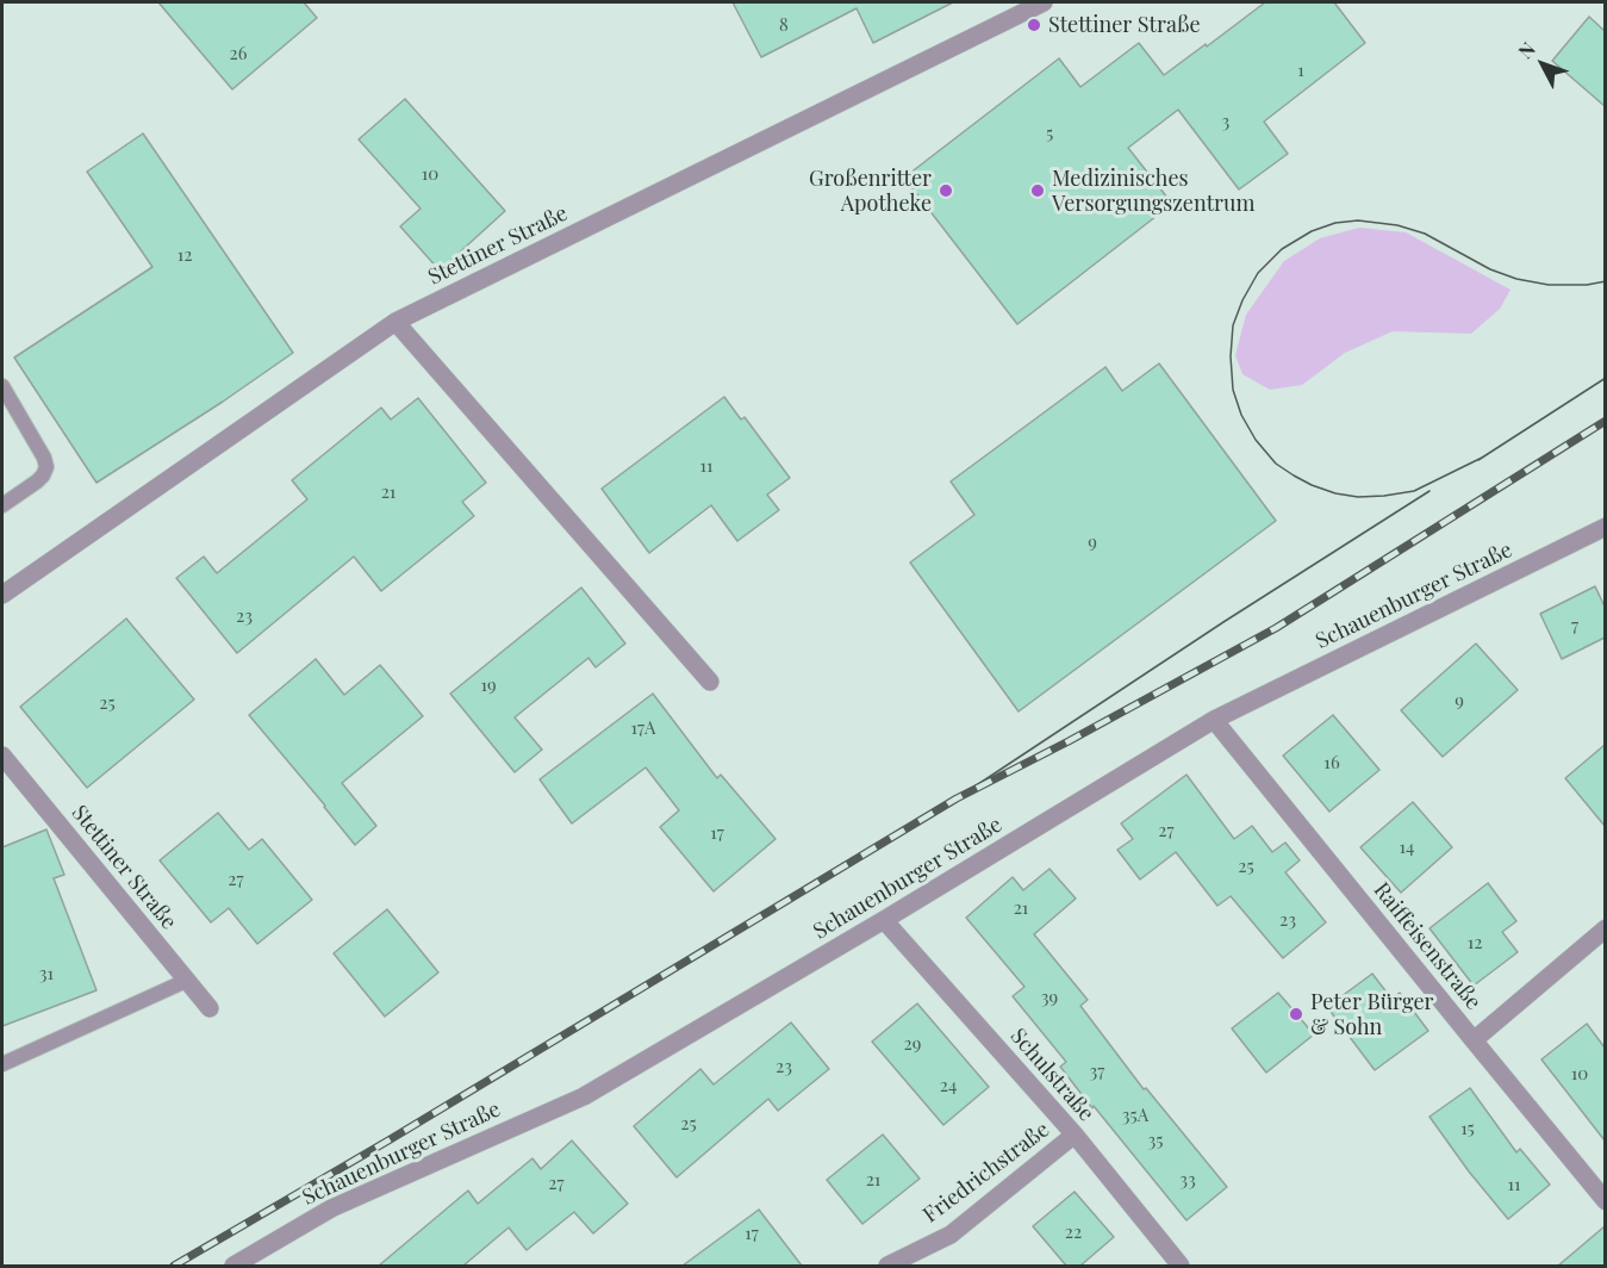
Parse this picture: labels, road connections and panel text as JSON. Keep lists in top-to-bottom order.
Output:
{
  "streets": {
    "street": [
      "Stettiner Straße",
      "Schauenburger Straße",
      "Raiffeisenstraße",
      "Schulstraße",
      "Friedrichstraße"
    ]
  },
  "crossings": [
    ["Schauenburger Straße", "Raiffeisenstraße"],
    ["Schauenburger Straße", "Schulstraße"],
    ["Schulstraße", "Friedrichstraße"]
  ],
  "places": [
    "Stettiner Straße",
    "Großenritter Apotheke",
    "Medizinisches Versorgungszentrum",
    "Peter Bürger & Sohn"
  ],
  "house_numbers": [
    "8",
    "26",
    "1",
    "3",
    "5",
    "10",
    "12",
    "11",
    "21",
    "9",
    "23",
    "7",
    "19",
    "9",
    "25",
    "17A",
    "16",
    "27",
    "17",
    "14",
    "25",
    "27",
    "21",
    "23",
    "12",
    "31",
    "39",
    "29",
    "23",
    "37",
    "10",
    "24",
    "35A",
    "25",
    "15",
    "35",
    "21",
    "33",
    "27",
    "11",
    "22",
    "17"
  ],
  "north": "top left"
}
